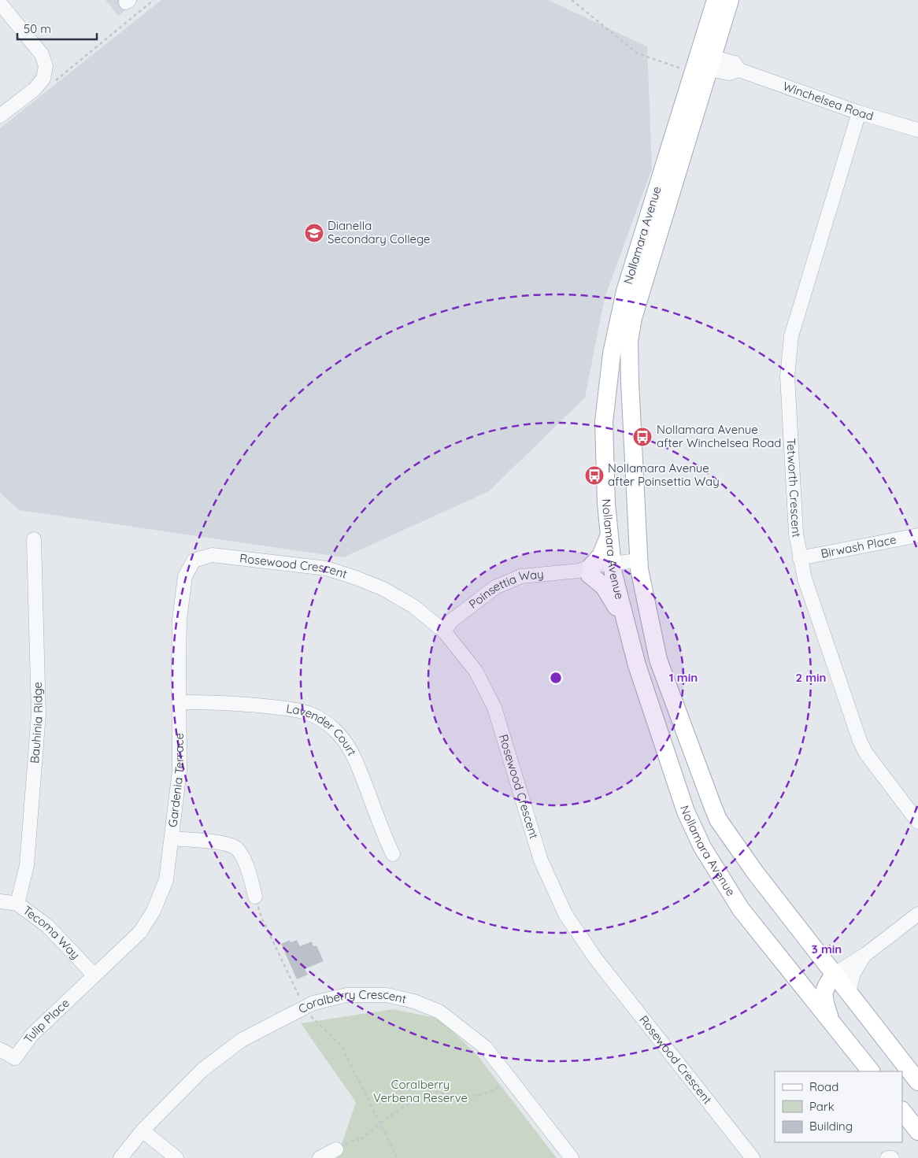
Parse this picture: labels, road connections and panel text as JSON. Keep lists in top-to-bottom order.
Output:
{
  "streets": {
    "main road": ["Nollamara Avenue"],
    "street": [
      "Winchelsea Road",
      "Tetworth Crescent",
      "Birwash Place",
      "Rosewood Crescent",
      "Poinsettia Way",
      "Bauhinia Ridge",
      "Lavender Court",
      "Gardenia Terrace",
      "Tecoma Way",
      "Coralberry Crescent",
      "Tulip Place"
    ]
  },
  "crossings": [
    ["Winchelsea Road", "Nollamara Avenue"],
    ["Winchelsea Road", "Tetworth Crescent"],
    ["Nollamara Avenue", "Poinsettia Way"],
    ["Tetworth Crescent", "Birwash Place"],
    ["Rosewood Crescent", "Poinsettia Way"],
    ["Rosewood Crescent", "Gardenia Terrace"],
    ["Bauhinia Ridge", "Tecoma Way"],
    ["Lavender Court", "Gardenia Terrace"],
    ["Gardenia Terrace", "Tecoma Way"],
    ["Gardenia Terrace", "Tulip Place"],
    ["Tecoma Way", "Tulip Place"]
  ],
  "parks": ["Coralberry Verbena Reserve"],
  "places": {
    "school or university": ["Dianella Secondary College"],
    "bus stop": ["Nollamara Avenue after Winchelsea Road", "Nollamara Avenue after Poinsettia Way"]
  },
  "legend": ["Road", "Park", "Building"],
  "scale_bar": "50 m",
  "rings": ["1 min", "2 min", "3 min"]
}
